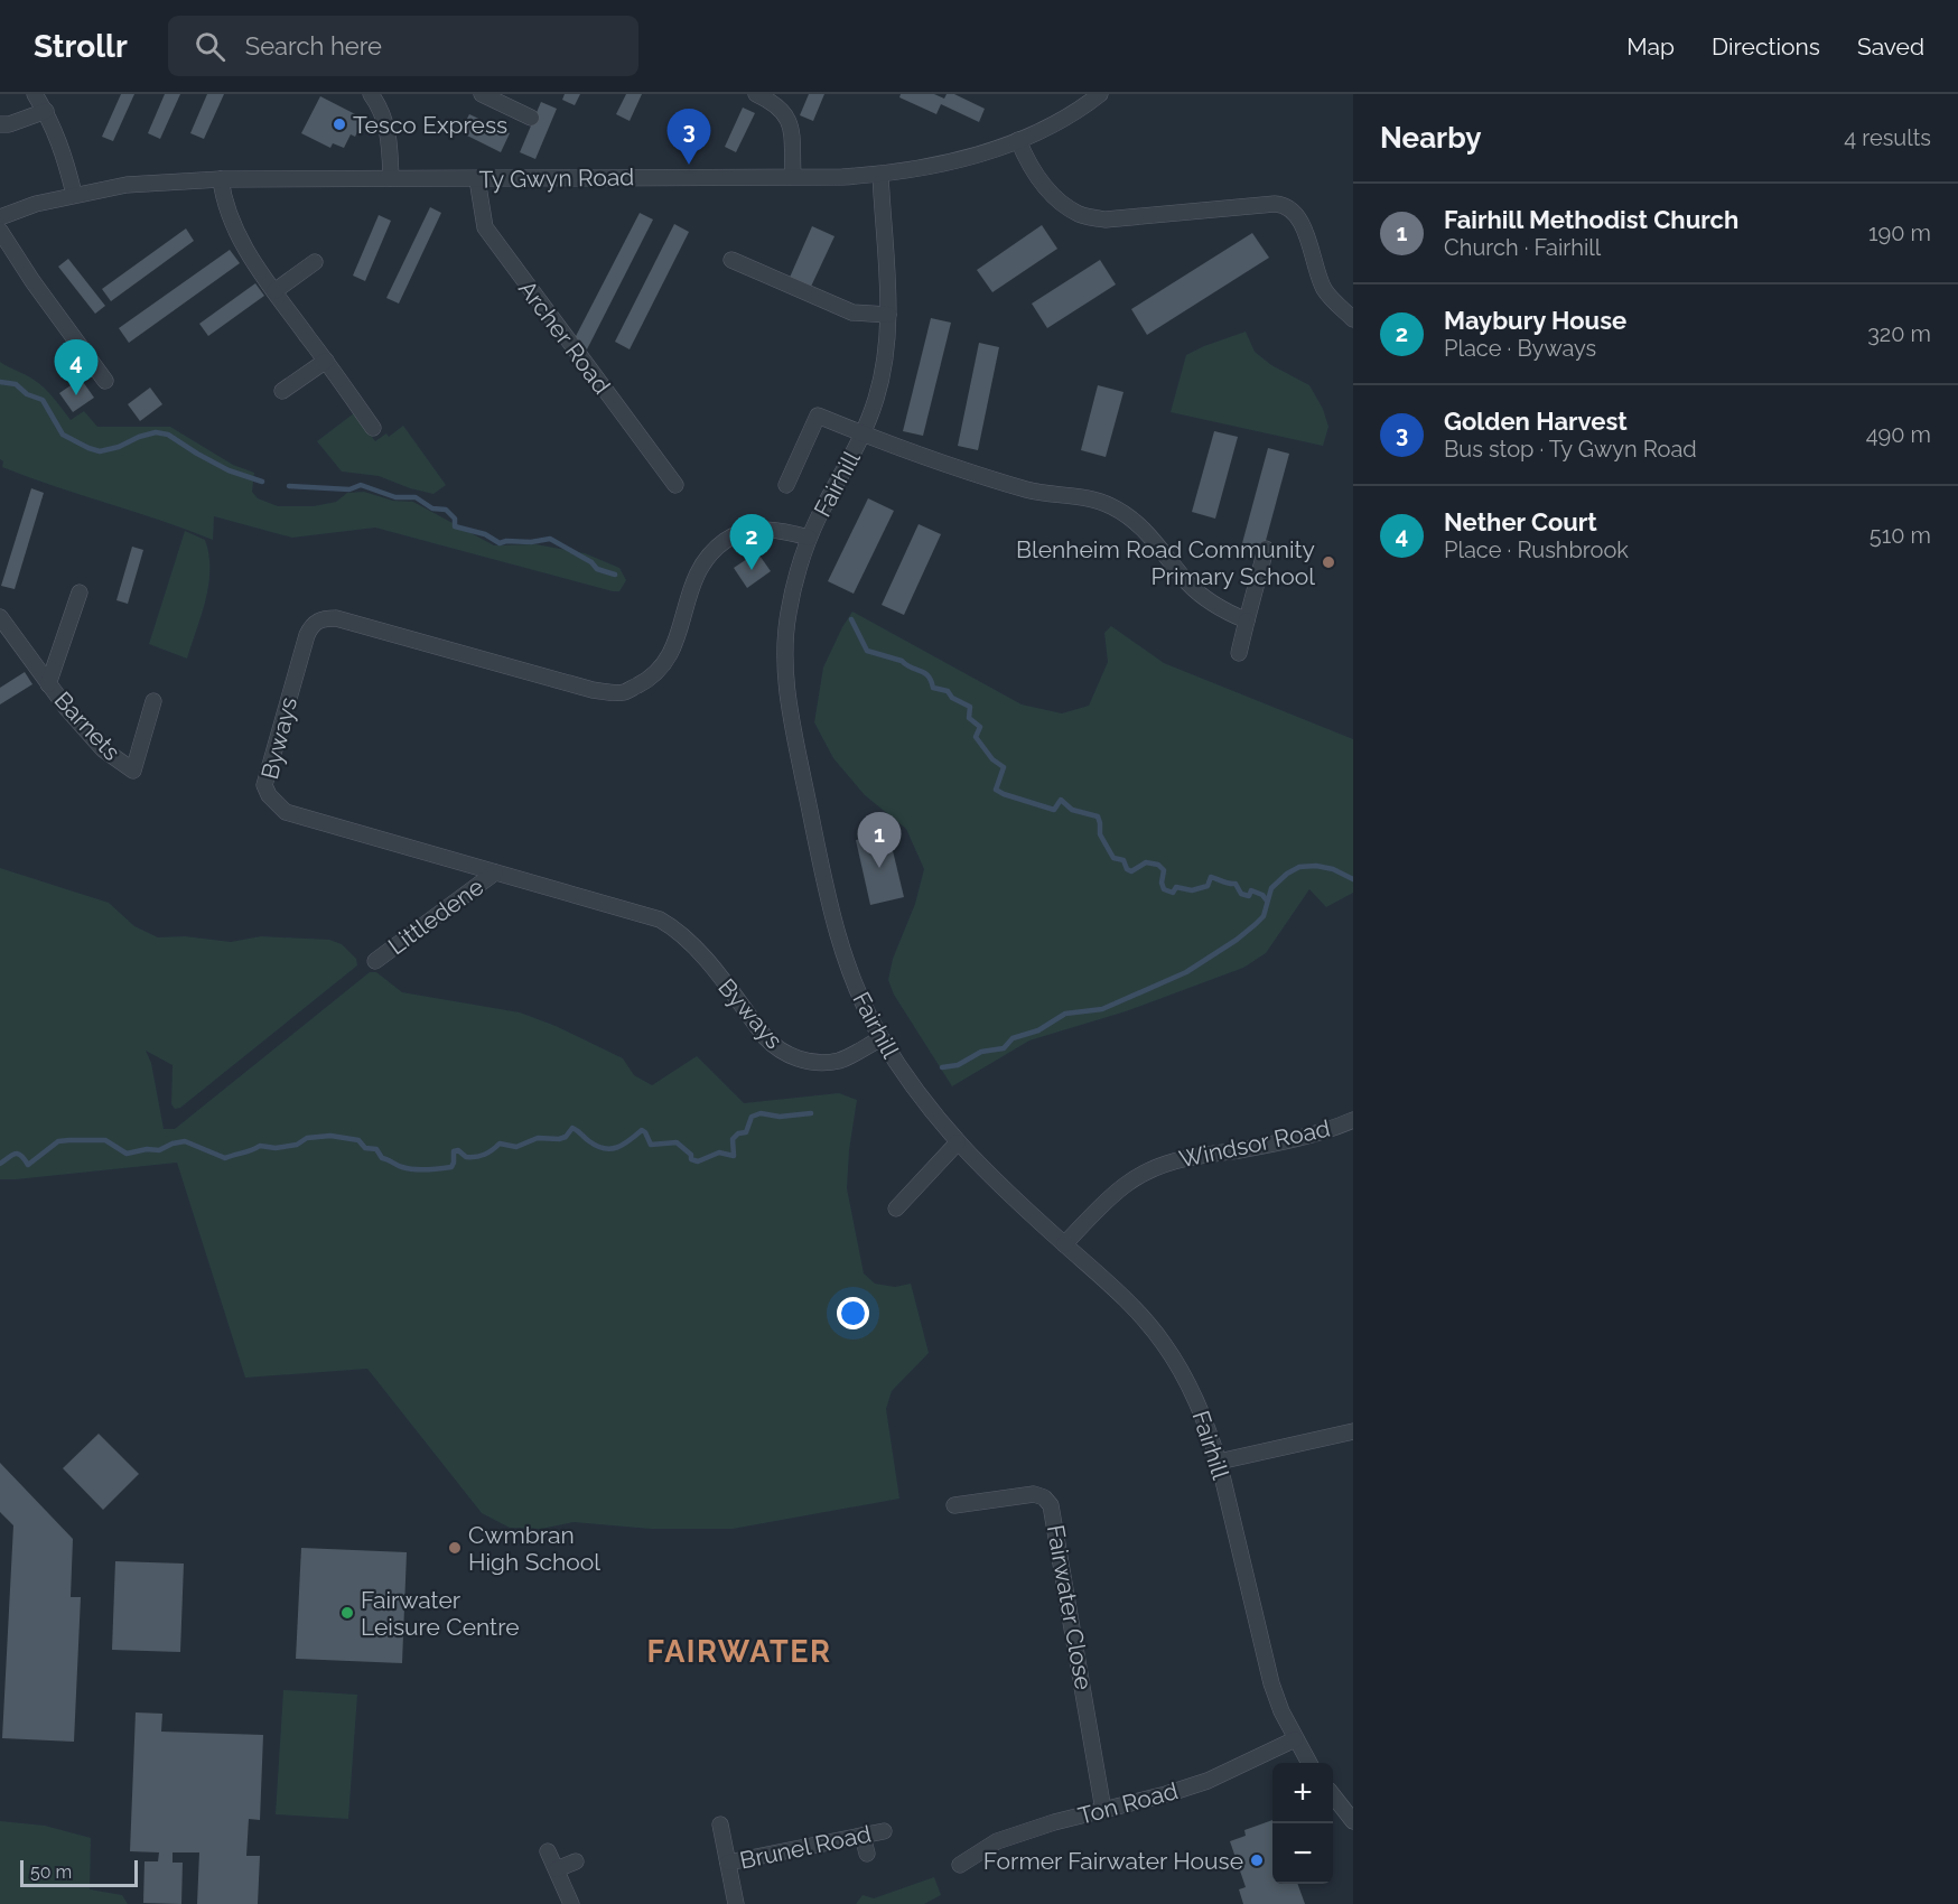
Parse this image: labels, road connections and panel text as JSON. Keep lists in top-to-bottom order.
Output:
{
  "streets": {
    "street": [
      "Ty Gwyn Road",
      "Archer Road",
      "Fairhill",
      "Barnets",
      "Byways",
      "Littledene",
      "Windsor Road",
      "Fairwater Close",
      "Ton Road",
      "Brunel Road"
    ]
  },
  "crossings": [
    ["Ty Gwyn Road", "Archer Road"],
    ["Ty Gwyn Road", "Fairhill"],
    ["Fairhill", "Byways"],
    ["Fairhill", "Windsor Road"],
    ["Fairhill", "Ton Road"],
    ["Byways", "Littledene"],
    ["Fairwater Close", "Ton Road"]
  ],
  "districts": ["FAIRWATER"],
  "places": [
    "Tesco Express",
    "Blenheim Road Community Primary School",
    "Cwmbran High School",
    "Fairwater Leisure Centre",
    "Former Fairwater House"
  ],
  "scale_bar": "50 m",
  "page": {
    "header": "Strollr",
    "search": "Search here",
    "nav": ["Map", "Directions", "Saved"],
    "heading": ["Nearby", "4 results"],
    "pins": [
      "3",
      "4",
      "2",
      "1"
    ],
    "list": [
      {
        "mark": "1",
        "name": "Fairhill Methodist Church",
        "note": "Church · Fairhill",
        "value": "190 m"
      },
      {
        "mark": "2",
        "name": "Maybury House",
        "note": "Place · Byways",
        "value": "320 m"
      },
      {
        "mark": "3",
        "name": "Golden Harvest",
        "note": "Bus stop · Ty Gwyn Road",
        "value": "490 m"
      },
      {
        "mark": "4",
        "name": "Nether Court",
        "note": "Place · Rushbrook",
        "value": "510 m"
      }
    ],
    "map_buttons": ["+", "−"],
    "scale": "50 m"
  }
}
